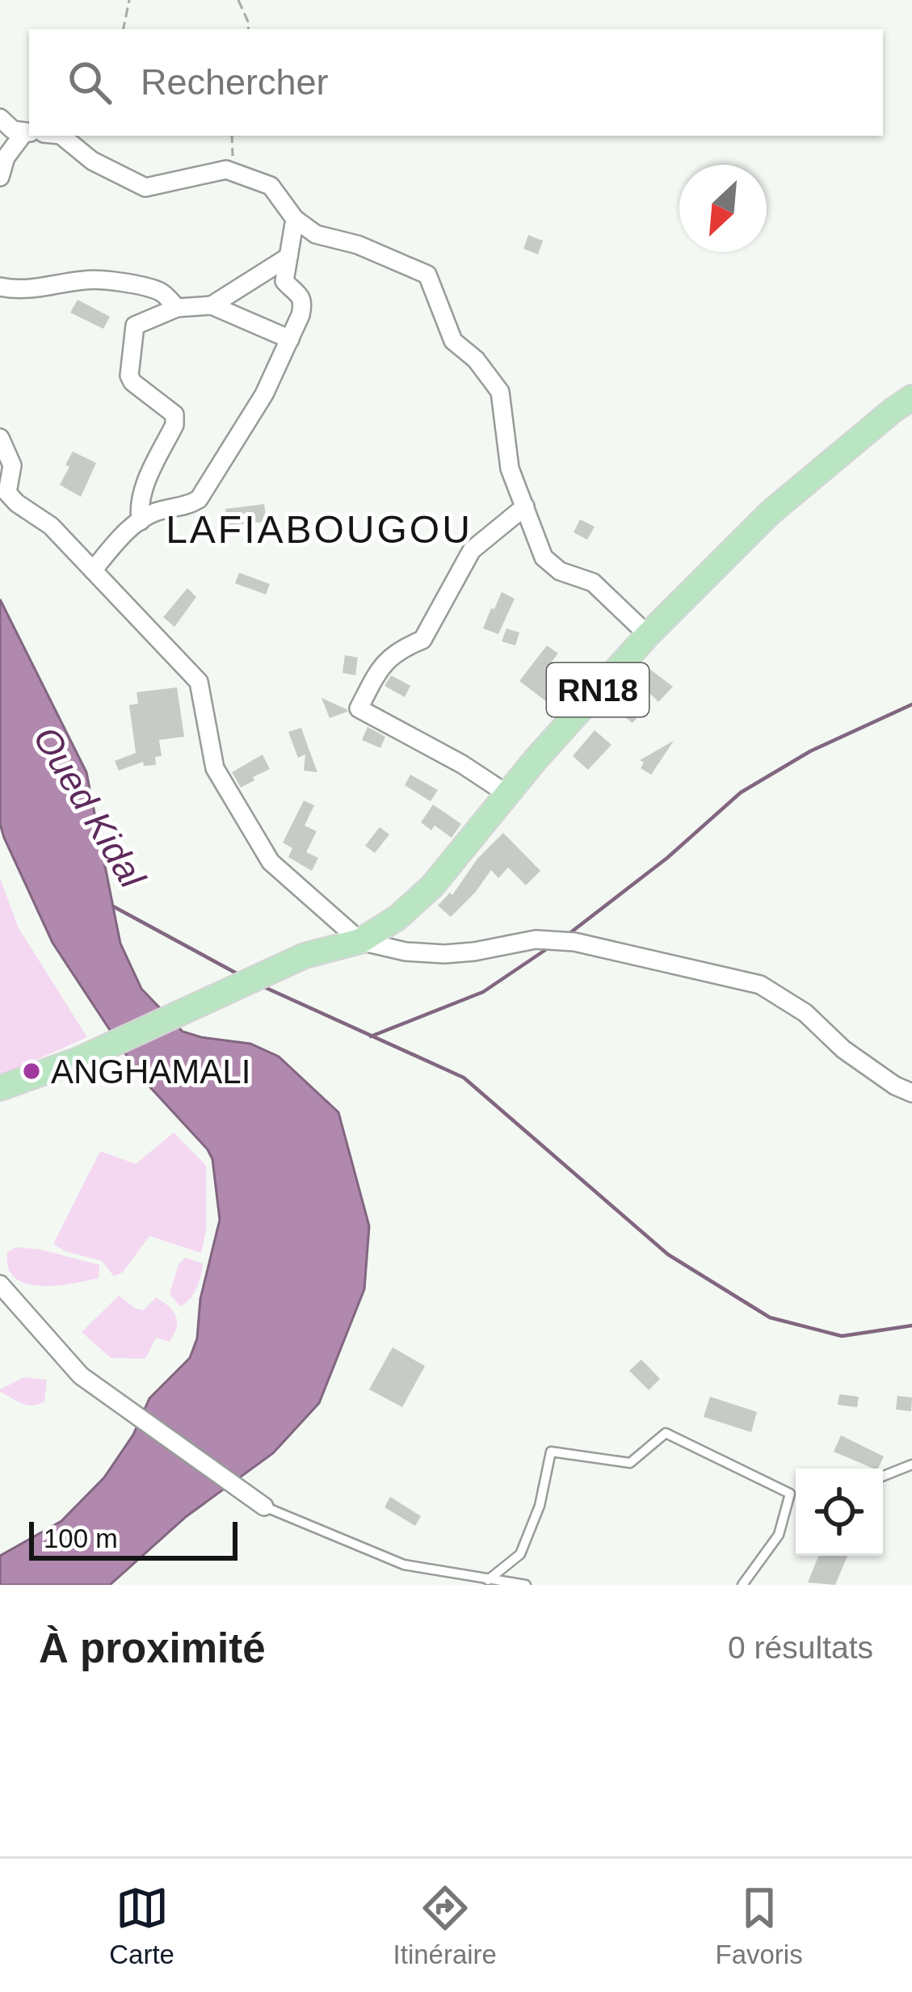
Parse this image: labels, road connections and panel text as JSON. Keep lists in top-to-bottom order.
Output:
{
  "streets": {
    "main road": ["RN18"]
  },
  "districts": ["LAFIABOUGOU"],
  "water": ["Oued Kidal"],
  "places": ["ANGHAMALI"],
  "scale_bar": "100 m",
  "north": "bottom left",
  "page": {
    "search": "Rechercher",
    "scale": "100 m",
    "heading": ["À proximité", "0 résultats"],
    "nav": ["Carte", "Itinéraire", "Favoris"]
  }
}
